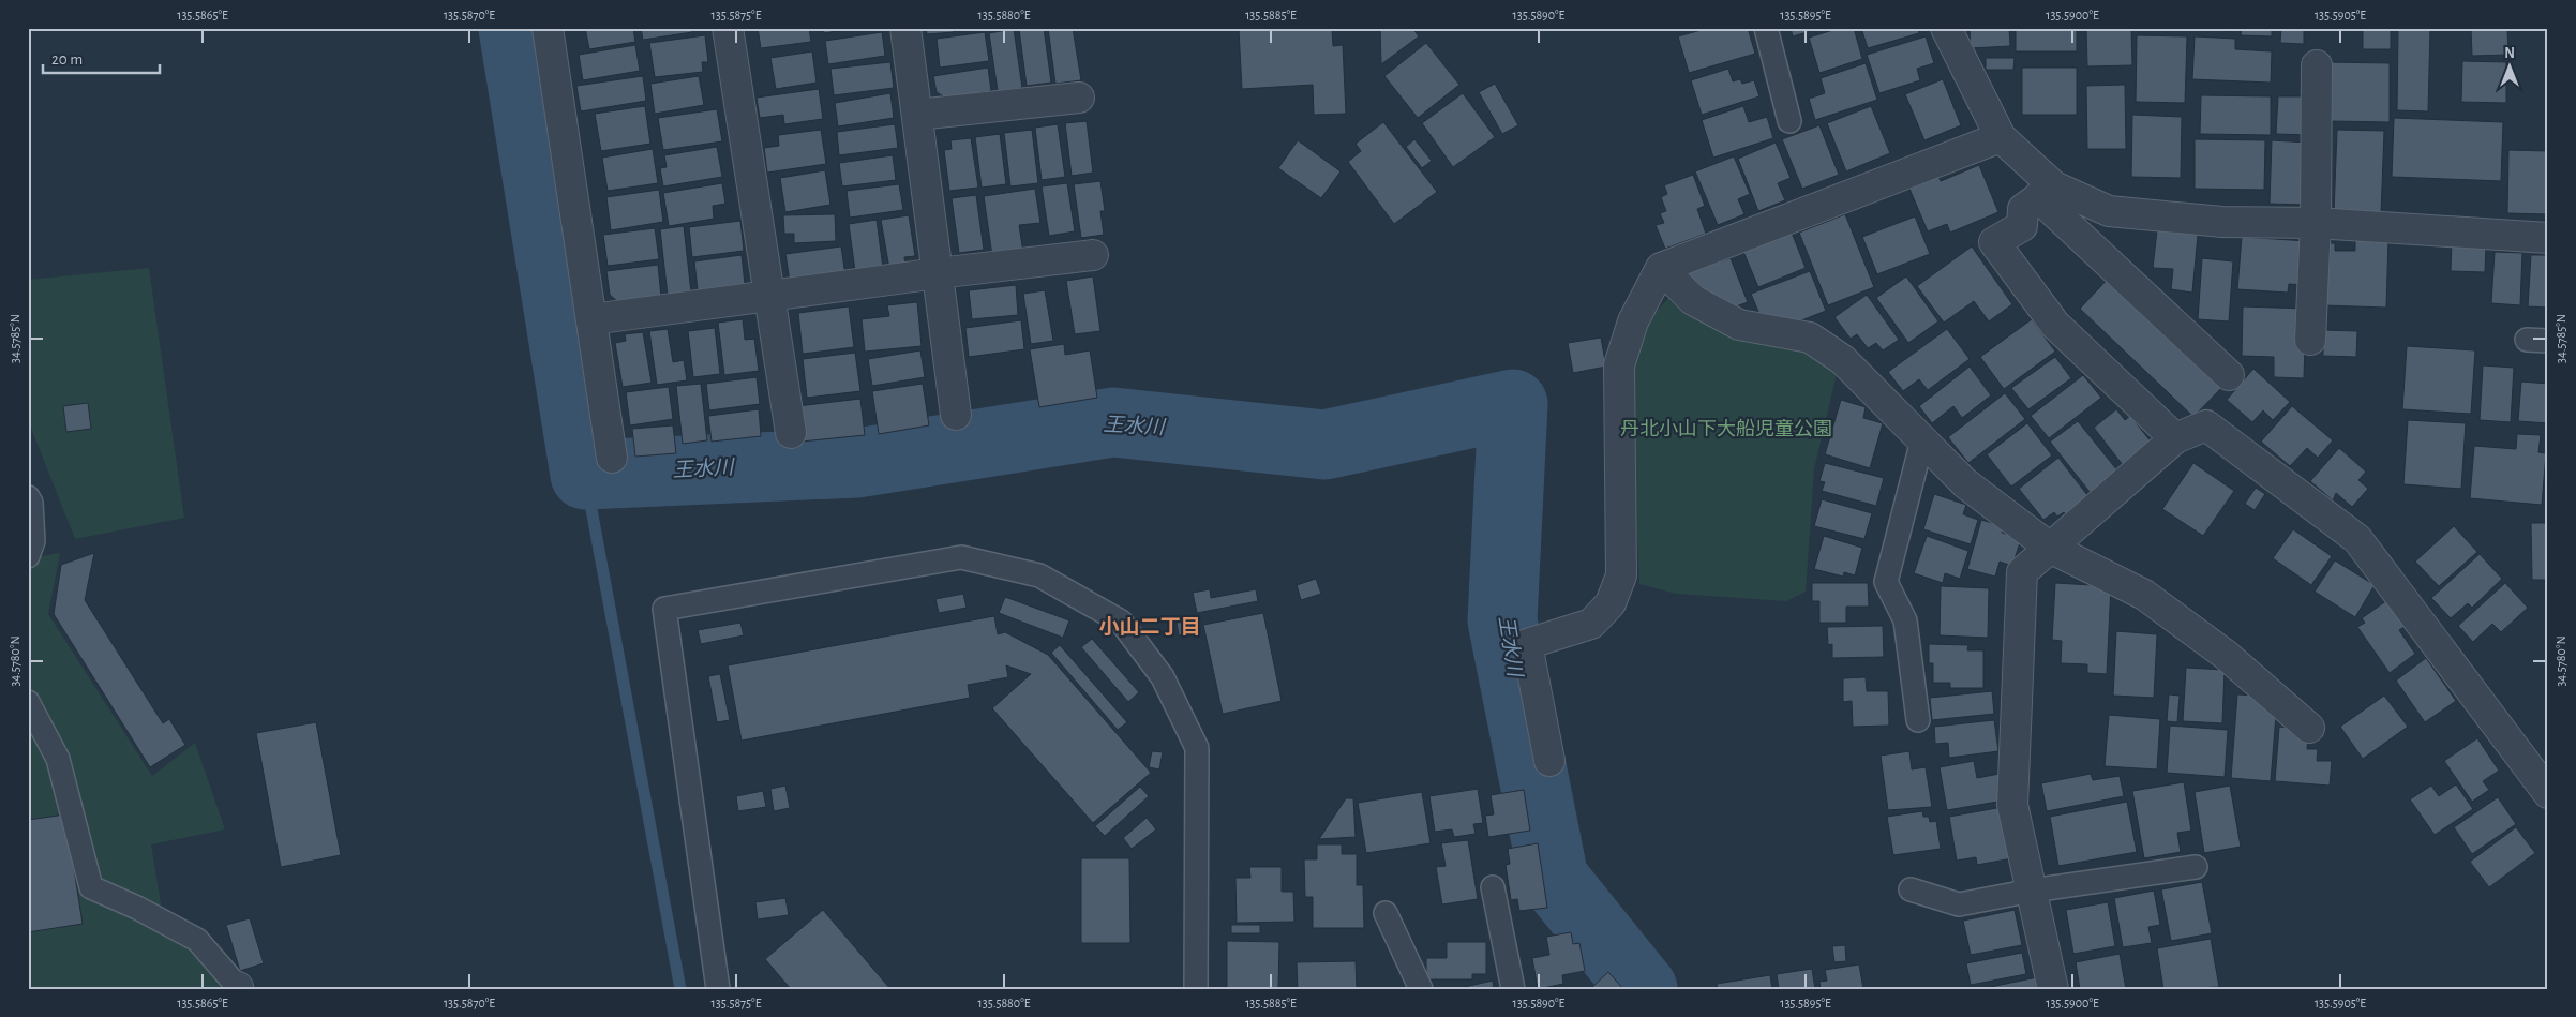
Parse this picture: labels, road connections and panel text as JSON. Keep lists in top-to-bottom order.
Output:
{
  "districts": ["小山二丁目"],
  "water": ["王水川"],
  "parks": ["丹北小山下大船児童公園"],
  "scale_bar": "20 m",
  "north": "top",
  "coordinates": [
    "135.5865°E",
    "135.5870°E",
    "135.5875°E",
    "135.5880°E",
    "135.5885°E",
    "135.5890°E",
    "135.5895°E",
    "135.5900°E",
    "135.5905°E",
    "34.5785°N",
    "34.5780°N"
  ]
}
